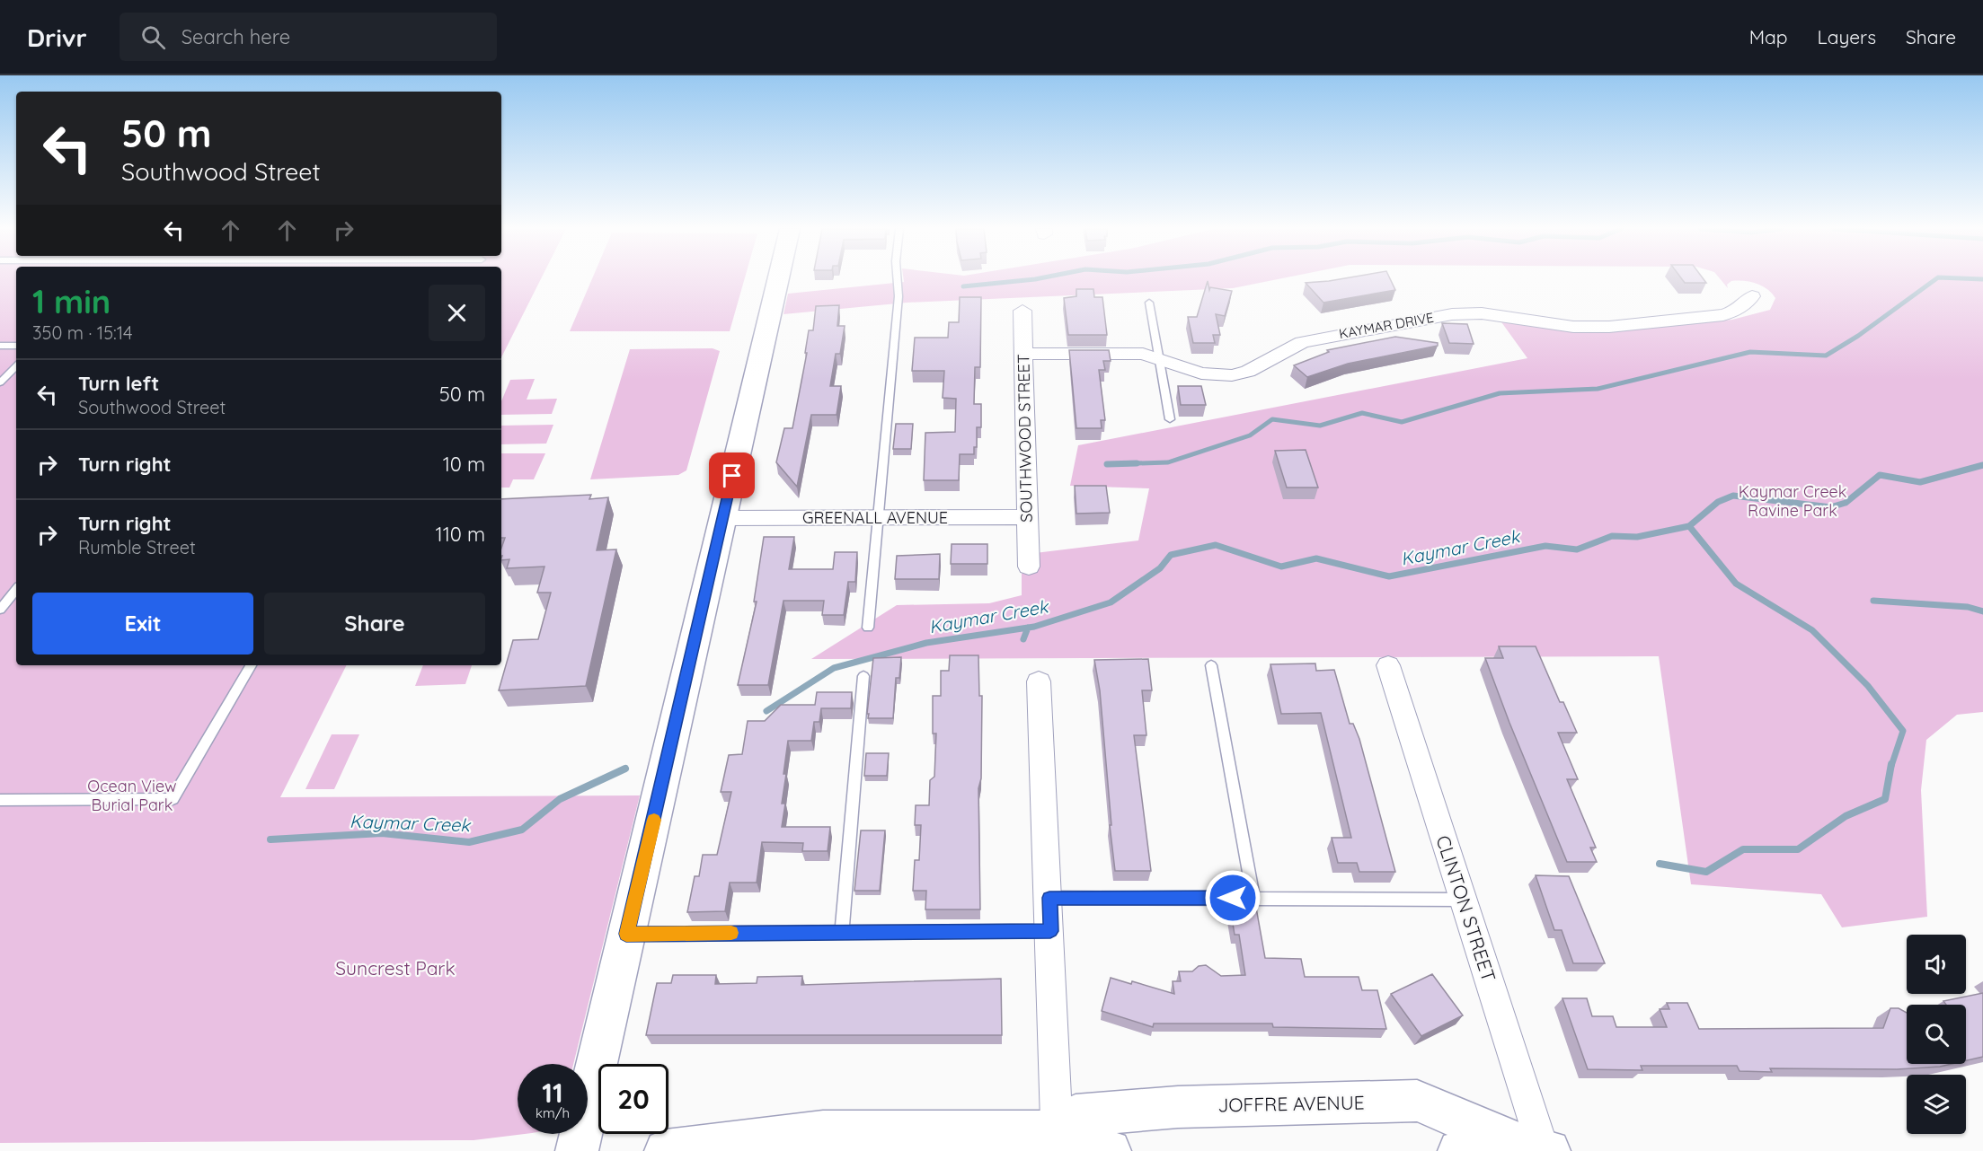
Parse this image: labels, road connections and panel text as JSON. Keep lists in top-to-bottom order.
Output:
{
  "streets": {
    "street": [
      "KAYMAR DRIVE",
      "SOUTHWOOD STREET",
      "GREENALL AVENUE",
      "CLINTON STREET",
      "JOFFRE AVENUE"
    ]
  },
  "crossings": [
    ["KAYMAR DRIVE", "SOUTHWOOD STREET"],
    ["SOUTHWOOD STREET", "GREENALL AVENUE"],
    ["CLINTON STREET", "JOFFRE AVENUE"]
  ],
  "water": ["Kaymar Creek"],
  "parks": ["Kaymar Creek Ravine Park", "Ocean View Burial Park", "Suncrest Park"],
  "page": {
    "header": "Drivr",
    "search": "Search here",
    "nav": ["Map", "Layers", "Share"],
    "turn": ["50 m", "Southwood Street"],
    "heading": ["1 min", "350 m · 15:14"],
    "list": [
      {
        "name": "Turn left",
        "note": "Southwood Street",
        "value": "50 m"
      },
      {
        "name": "Turn right",
        "value": "10 m"
      },
      {
        "name": "Turn right",
        "note": "Rumble Street",
        "value": "110 m"
      }
    ],
    "buttons": ["Exit", "Share"],
    "speed": "11 km/h",
    "limit": "20"
  }
}
